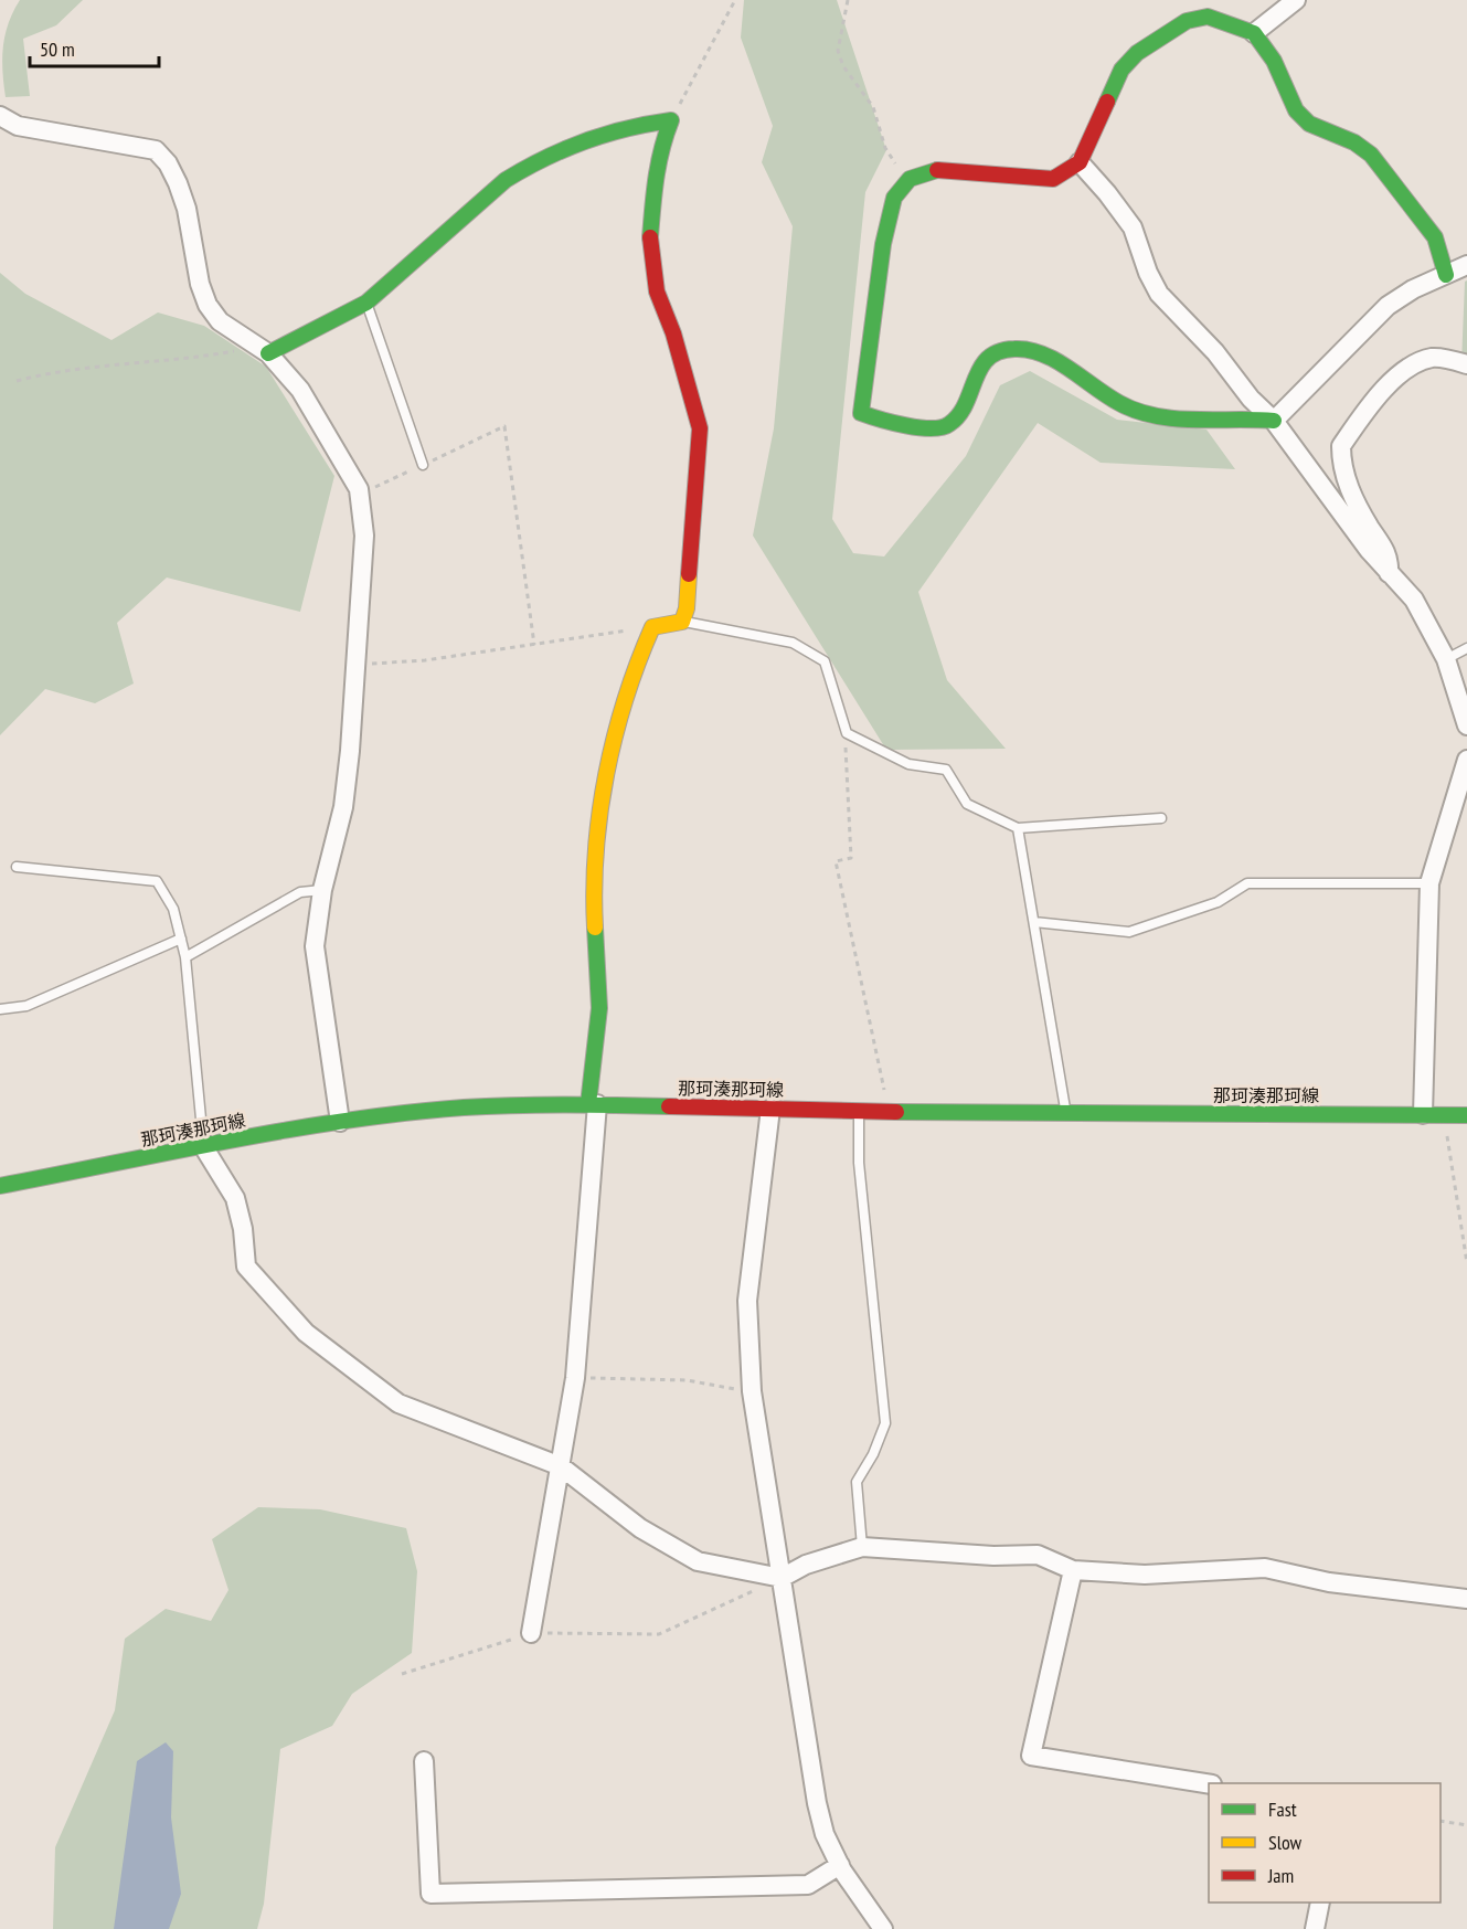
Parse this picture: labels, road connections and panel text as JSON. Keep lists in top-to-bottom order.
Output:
{
  "streets": {
    "street": ["那珂湊那珂線"]
  },
  "legend": ["Fast", "Slow", "Jam"],
  "scale_bar": "50 m"
}
